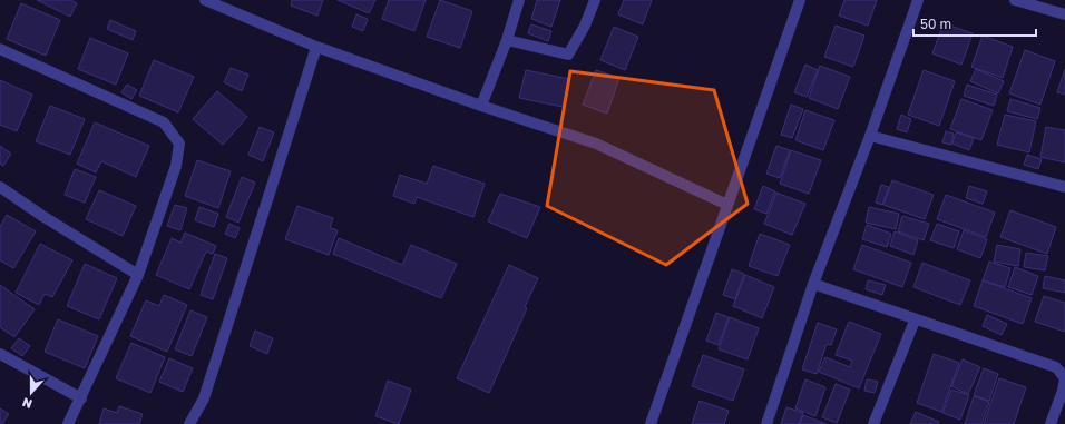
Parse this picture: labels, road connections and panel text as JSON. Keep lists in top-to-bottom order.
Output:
{
  "scale_bar": "50 m",
  "north": "bottom"
}
